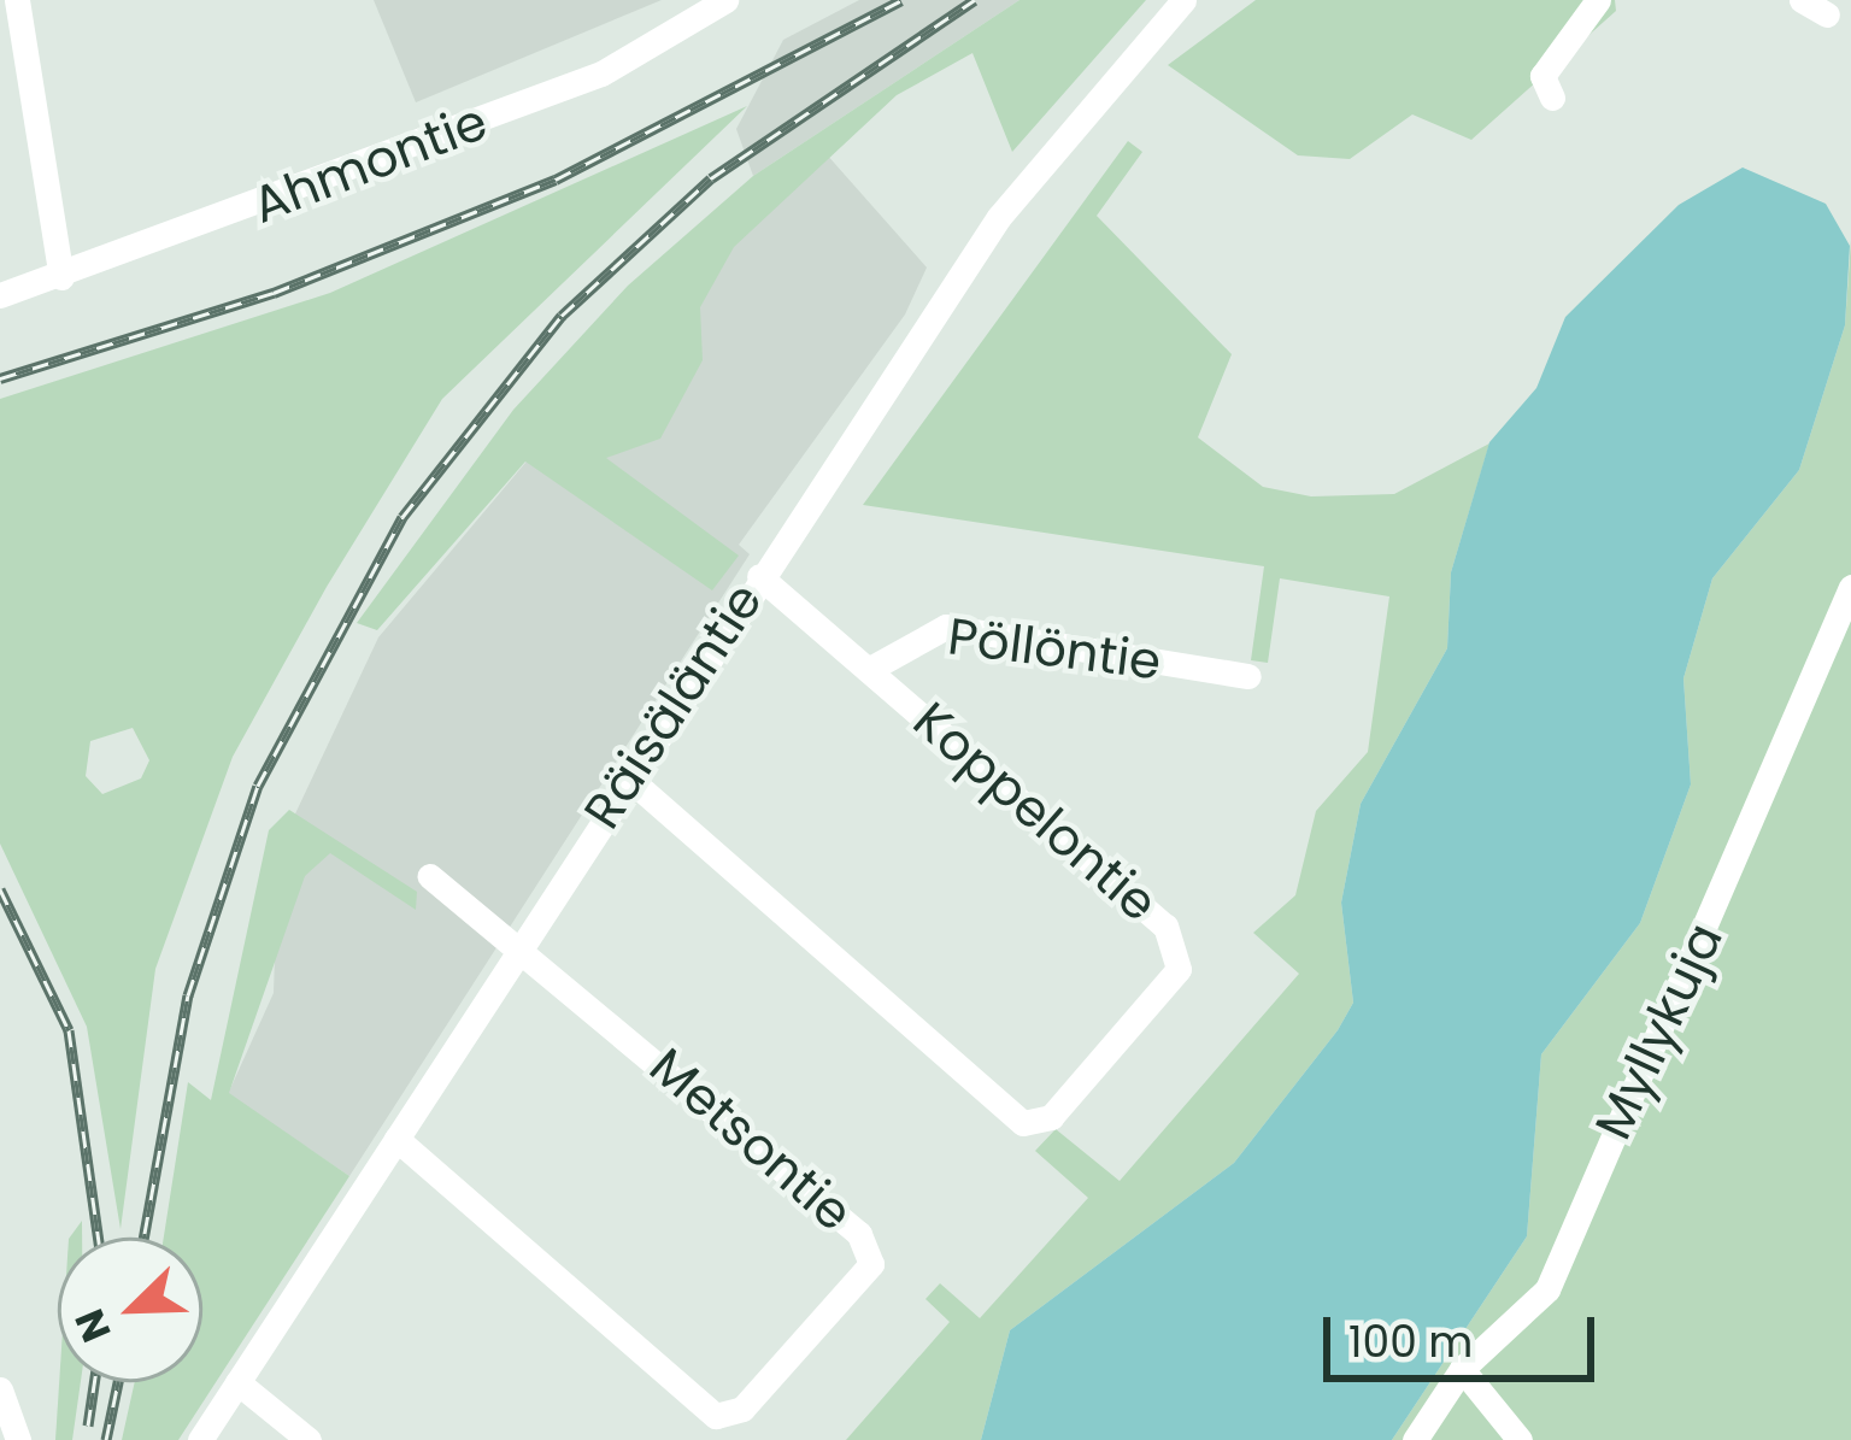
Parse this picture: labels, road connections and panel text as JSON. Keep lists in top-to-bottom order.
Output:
{
  "streets": {
    "street": [
      "Ahmontie",
      "Pöllöntie",
      "Räisäläntie",
      "Koppelontie",
      "Myllykuja",
      "Metsontie"
    ]
  },
  "crossings": [
    ["Pöllöntie", "Koppelontie"],
    ["Räisäläntie", "Koppelontie"],
    ["Räisäläntie", "Metsontie"]
  ],
  "scale_bar": "100 m",
  "north": "bottom left"
}
